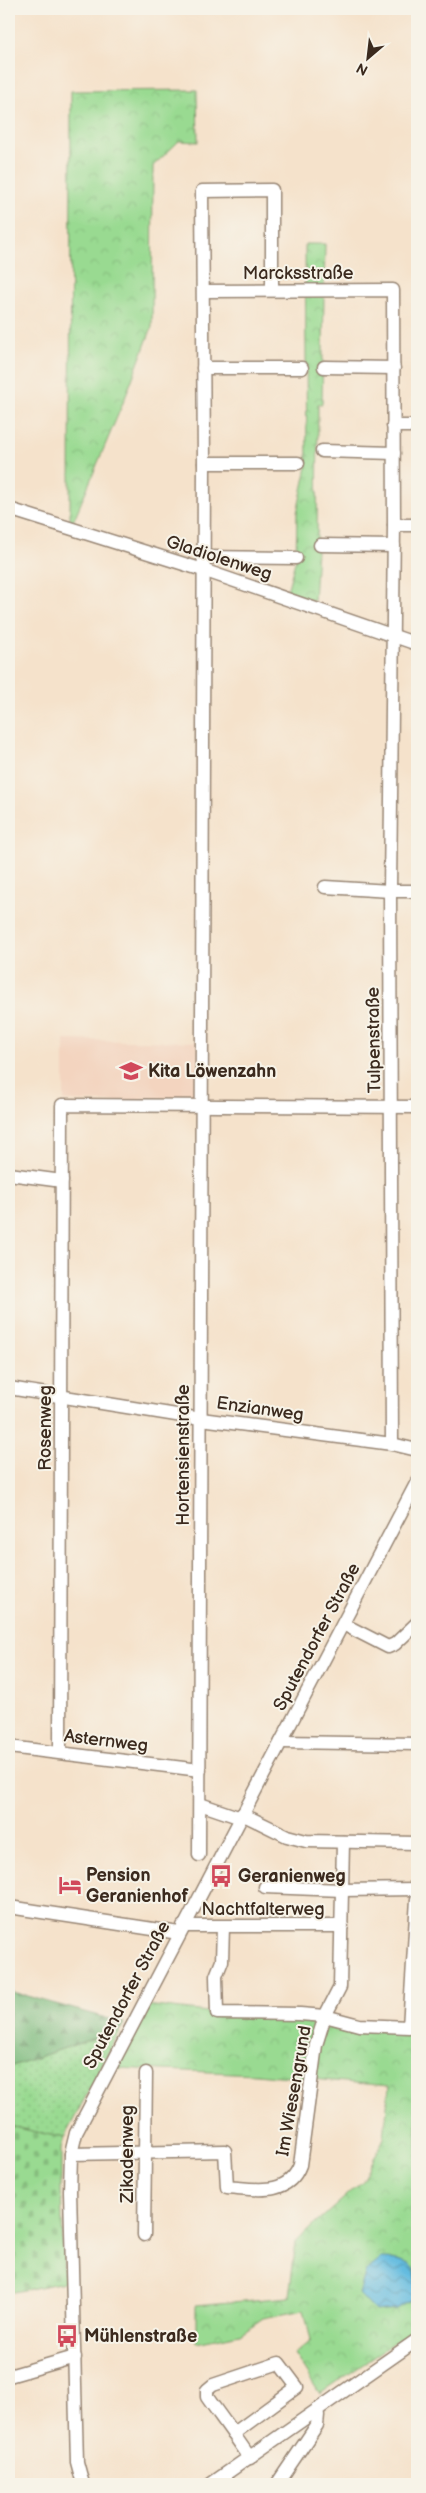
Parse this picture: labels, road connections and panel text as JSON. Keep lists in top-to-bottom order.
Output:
{
  "streets": {
    "street": [
      "Marcksstraße",
      "Gladiolenweg",
      "Tulpenstraße",
      "Enzianweg",
      "Rosenweg",
      "Hortensienstraße",
      "Sputendorfer Straße",
      "Asternweg",
      "Nachtfalterweg",
      "Im Wiesengrund",
      "Zikadenweg"
    ]
  },
  "crossings": [
    ["Marcksstraße", "Tulpenstraße"],
    ["Marcksstraße", "Hortensienstraße"],
    ["Gladiolenweg", "Tulpenstraße"],
    ["Gladiolenweg", "Hortensienstraße"],
    ["Tulpenstraße", "Enzianweg"],
    ["Enzianweg", "Rosenweg"],
    ["Enzianweg", "Hortensienstraße"],
    ["Rosenweg", "Hortensienstraße"],
    ["Rosenweg", "Asternweg"],
    ["Hortensienstraße", "Asternweg"],
    ["Sputendorfer Straße", "Nachtfalterweg"],
    ["Sputendorfer Straße", "Im Wiesengrund"],
    ["Nachtfalterweg", "Im Wiesengrund"],
    ["Im Wiesengrund", "Zikadenweg"]
  ],
  "places": {
    "school or university": ["Kita Löwenzahn"],
    "bus stop": ["Geranienweg", "Mühlenstraße"],
    "hotel": ["Pension Geranienhof"]
  },
  "north": "bottom left"
}
